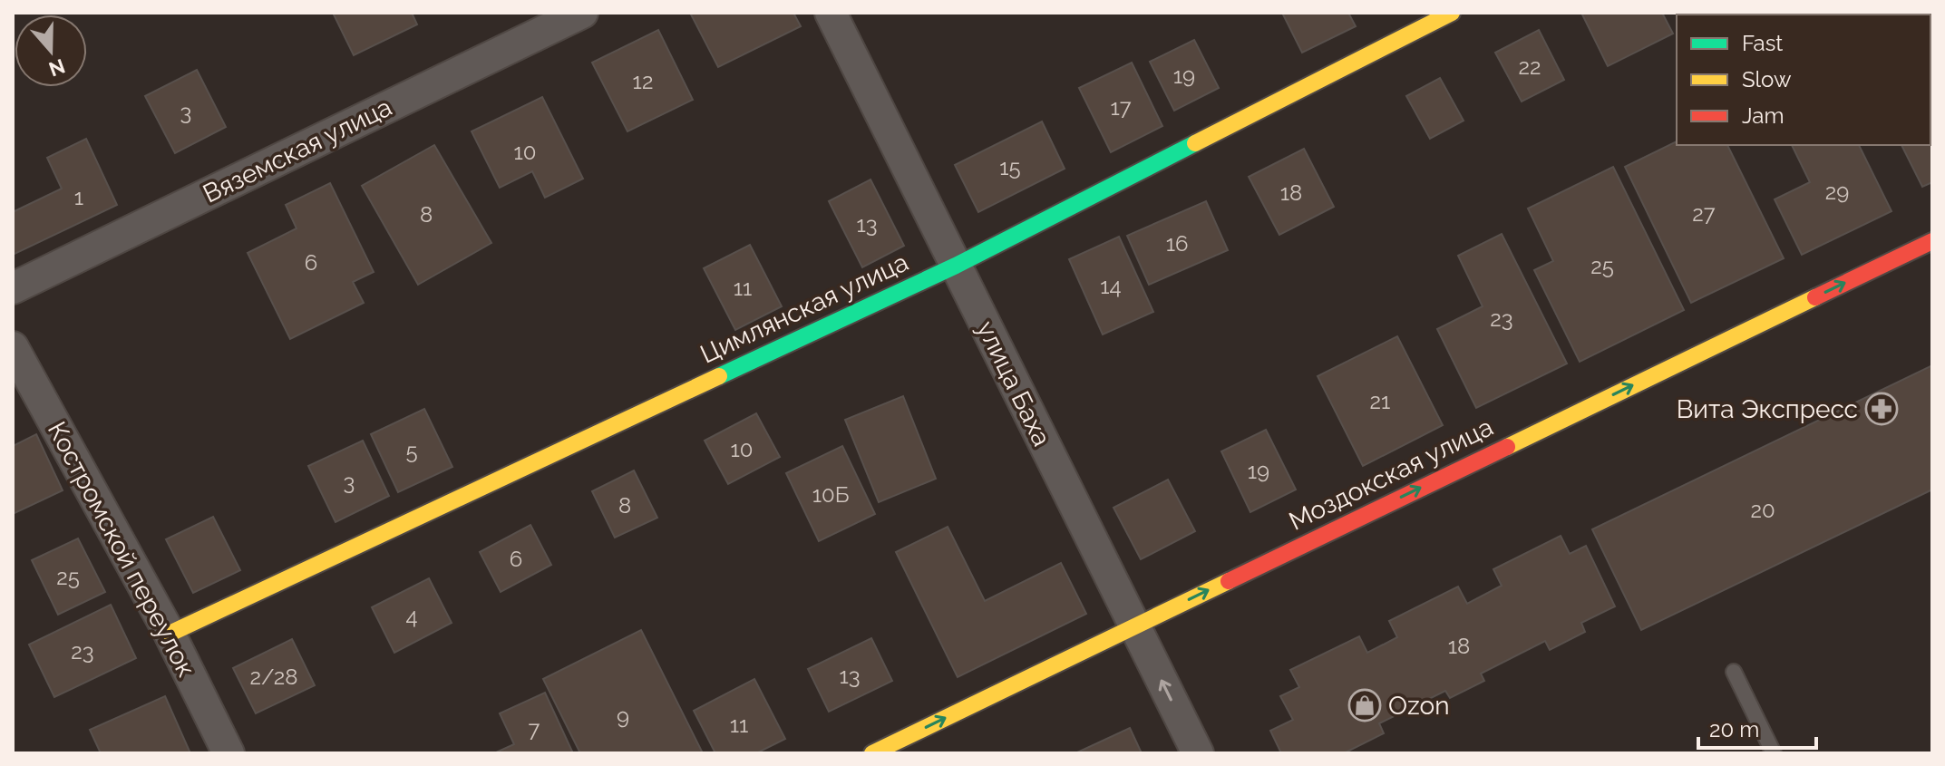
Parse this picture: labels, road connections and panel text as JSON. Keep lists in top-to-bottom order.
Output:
{
  "streets": {
    "street": [
      "Вяземская улица",
      "Цимлянская улица",
      "улица Баха",
      "Моздокская улица",
      "Костромской переулок"
    ]
  },
  "crossings": [
    ["Цимлянская улица", "улица Баха"],
    ["Цимлянская улица", "Костромской переулок"],
    ["улица Баха", "Моздокская улица"]
  ],
  "one_way": ["Моздокская улица"],
  "places": {
    "pharmacy": ["Вита Экспресс"],
    "shop": ["Ozon"]
  },
  "house_numbers": [
    "22",
    "19",
    "12",
    "17",
    "3",
    "10",
    "15",
    "29",
    "18",
    "1",
    "27",
    "8",
    "13",
    "16",
    "6",
    "25",
    "14",
    "11",
    "23",
    "21",
    "10",
    "5",
    "19",
    "3",
    "10Б",
    "8",
    "20",
    "6",
    "25",
    "4",
    "18",
    "23",
    "13",
    "2/28",
    "9",
    "11",
    "7"
  ],
  "legend": ["Fast", "Slow", "Jam"],
  "scale_bar": "20 m",
  "north": "bottom"
}
